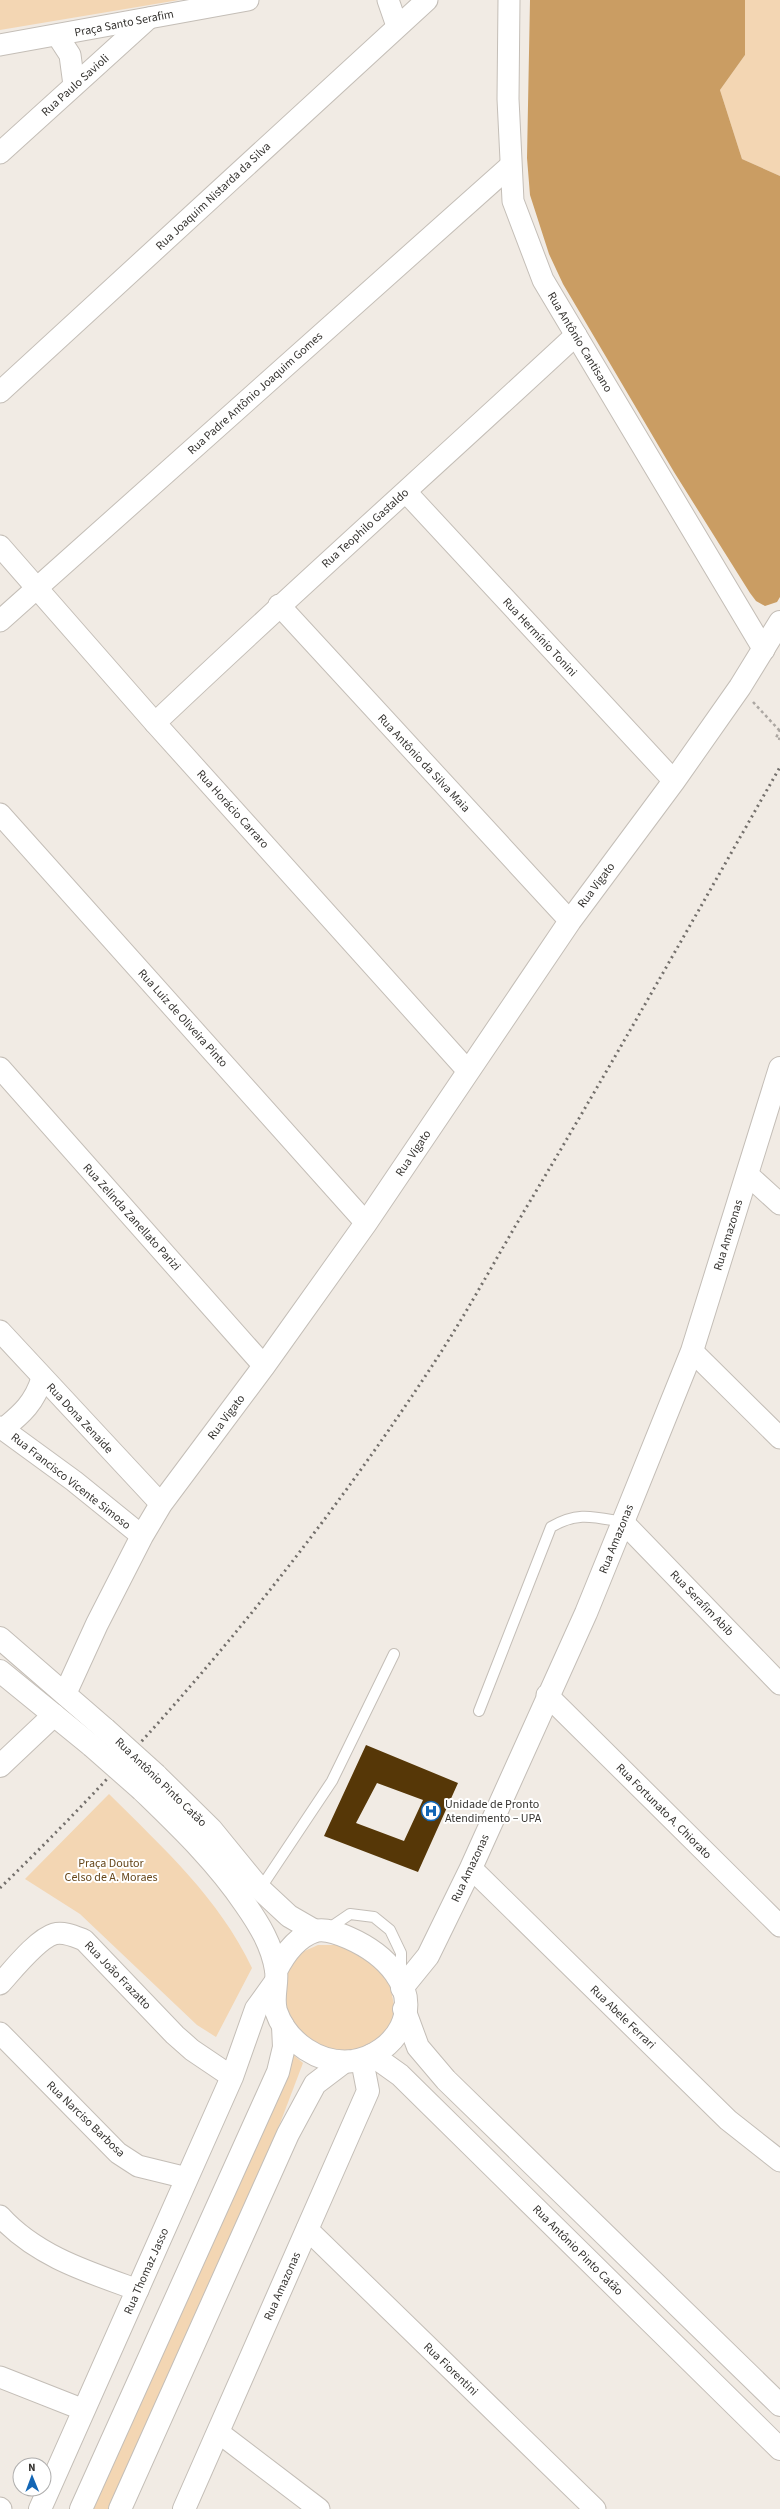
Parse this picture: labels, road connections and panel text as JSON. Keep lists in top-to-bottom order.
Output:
{
  "streets": {
    "street": [
      "Praça Santo Serafim",
      "Rua Paulo Savioli",
      "Rua Joaquim Nistarda da Silva",
      "Rua Antônio Cantisano",
      "Rua Padre Antônio Joaquim Gomes",
      "Rua Teophilo Gastaldo",
      "Rua Hermínio Tonini",
      "Rua Antônio da Silva Maia",
      "Rua Horácio Carraro",
      "Rua Vigato",
      "Rua Luiz de Oliveira Pinto",
      "Rua Zelinda Zanellato Parizi",
      "Rua Amazonas",
      "Rua Dona Zenaide",
      "Rua Francisco Vicente Simoso",
      "Rua Serafim Abib",
      "Rua Antônio Pinto Catão",
      "Rua Fortunato A. Chiorato",
      "Rua João Frazatto",
      "Rua Abele Ferrari",
      "Rua Narciso Barbosa",
      "Rua Thomaz Jasso",
      "Rua Fiorentini"
    ]
  },
  "crossings": [
    ["Praça Santo Serafim", "Rua Paulo Savioli"],
    ["Rua Antônio Cantisano", "Rua Padre Antônio Joaquim Gomes"],
    ["Rua Antônio Cantisano", "Rua Teophilo Gastaldo"],
    ["Rua Antônio Cantisano", "Rua Vigato"],
    ["Rua Padre Antônio Joaquim Gomes", "Rua Horácio Carraro"],
    ["Rua Teophilo Gastaldo", "Rua Hermínio Tonini"],
    ["Rua Teophilo Gastaldo", "Rua Antônio da Silva Maia"],
    ["Rua Teophilo Gastaldo", "Rua Horácio Carraro"],
    ["Rua Hermínio Tonini", "Rua Vigato"],
    ["Rua Antônio da Silva Maia", "Rua Vigato"],
    ["Rua Horácio Carraro", "Rua Vigato"],
    ["Rua Vigato", "Rua Luiz de Oliveira Pinto"],
    ["Rua Vigato", "Rua Zelinda Zanellato Parizi"],
    ["Rua Vigato", "Rua Dona Zenaide"],
    ["Rua Vigato", "Rua Francisco Vicente Simoso"],
    ["Rua Vigato", "Rua Antônio Pinto Catão"],
    ["Rua Amazonas", "Rua Serafim Abib"],
    ["Rua Amazonas", "Rua Antônio Pinto Catão"],
    ["Rua Amazonas", "Rua Fortunato A. Chiorato"],
    ["Rua Amazonas", "Rua Abele Ferrari"],
    ["Rua Amazonas", "Rua Thomaz Jasso"],
    ["Rua Amazonas", "Rua Fiorentini"],
    ["Rua Antônio Pinto Catão", "Rua Thomaz Jasso"],
    ["Rua João Frazatto", "Rua Thomaz Jasso"],
    ["Rua Narciso Barbosa", "Rua Thomaz Jasso"]
  ],
  "parks": ["Praça Doutor Celso de A. Moraes"],
  "places": {
    "hospital": ["Unidade de Pronto Atendimento – UPA"]
  },
  "north": "top"
}
